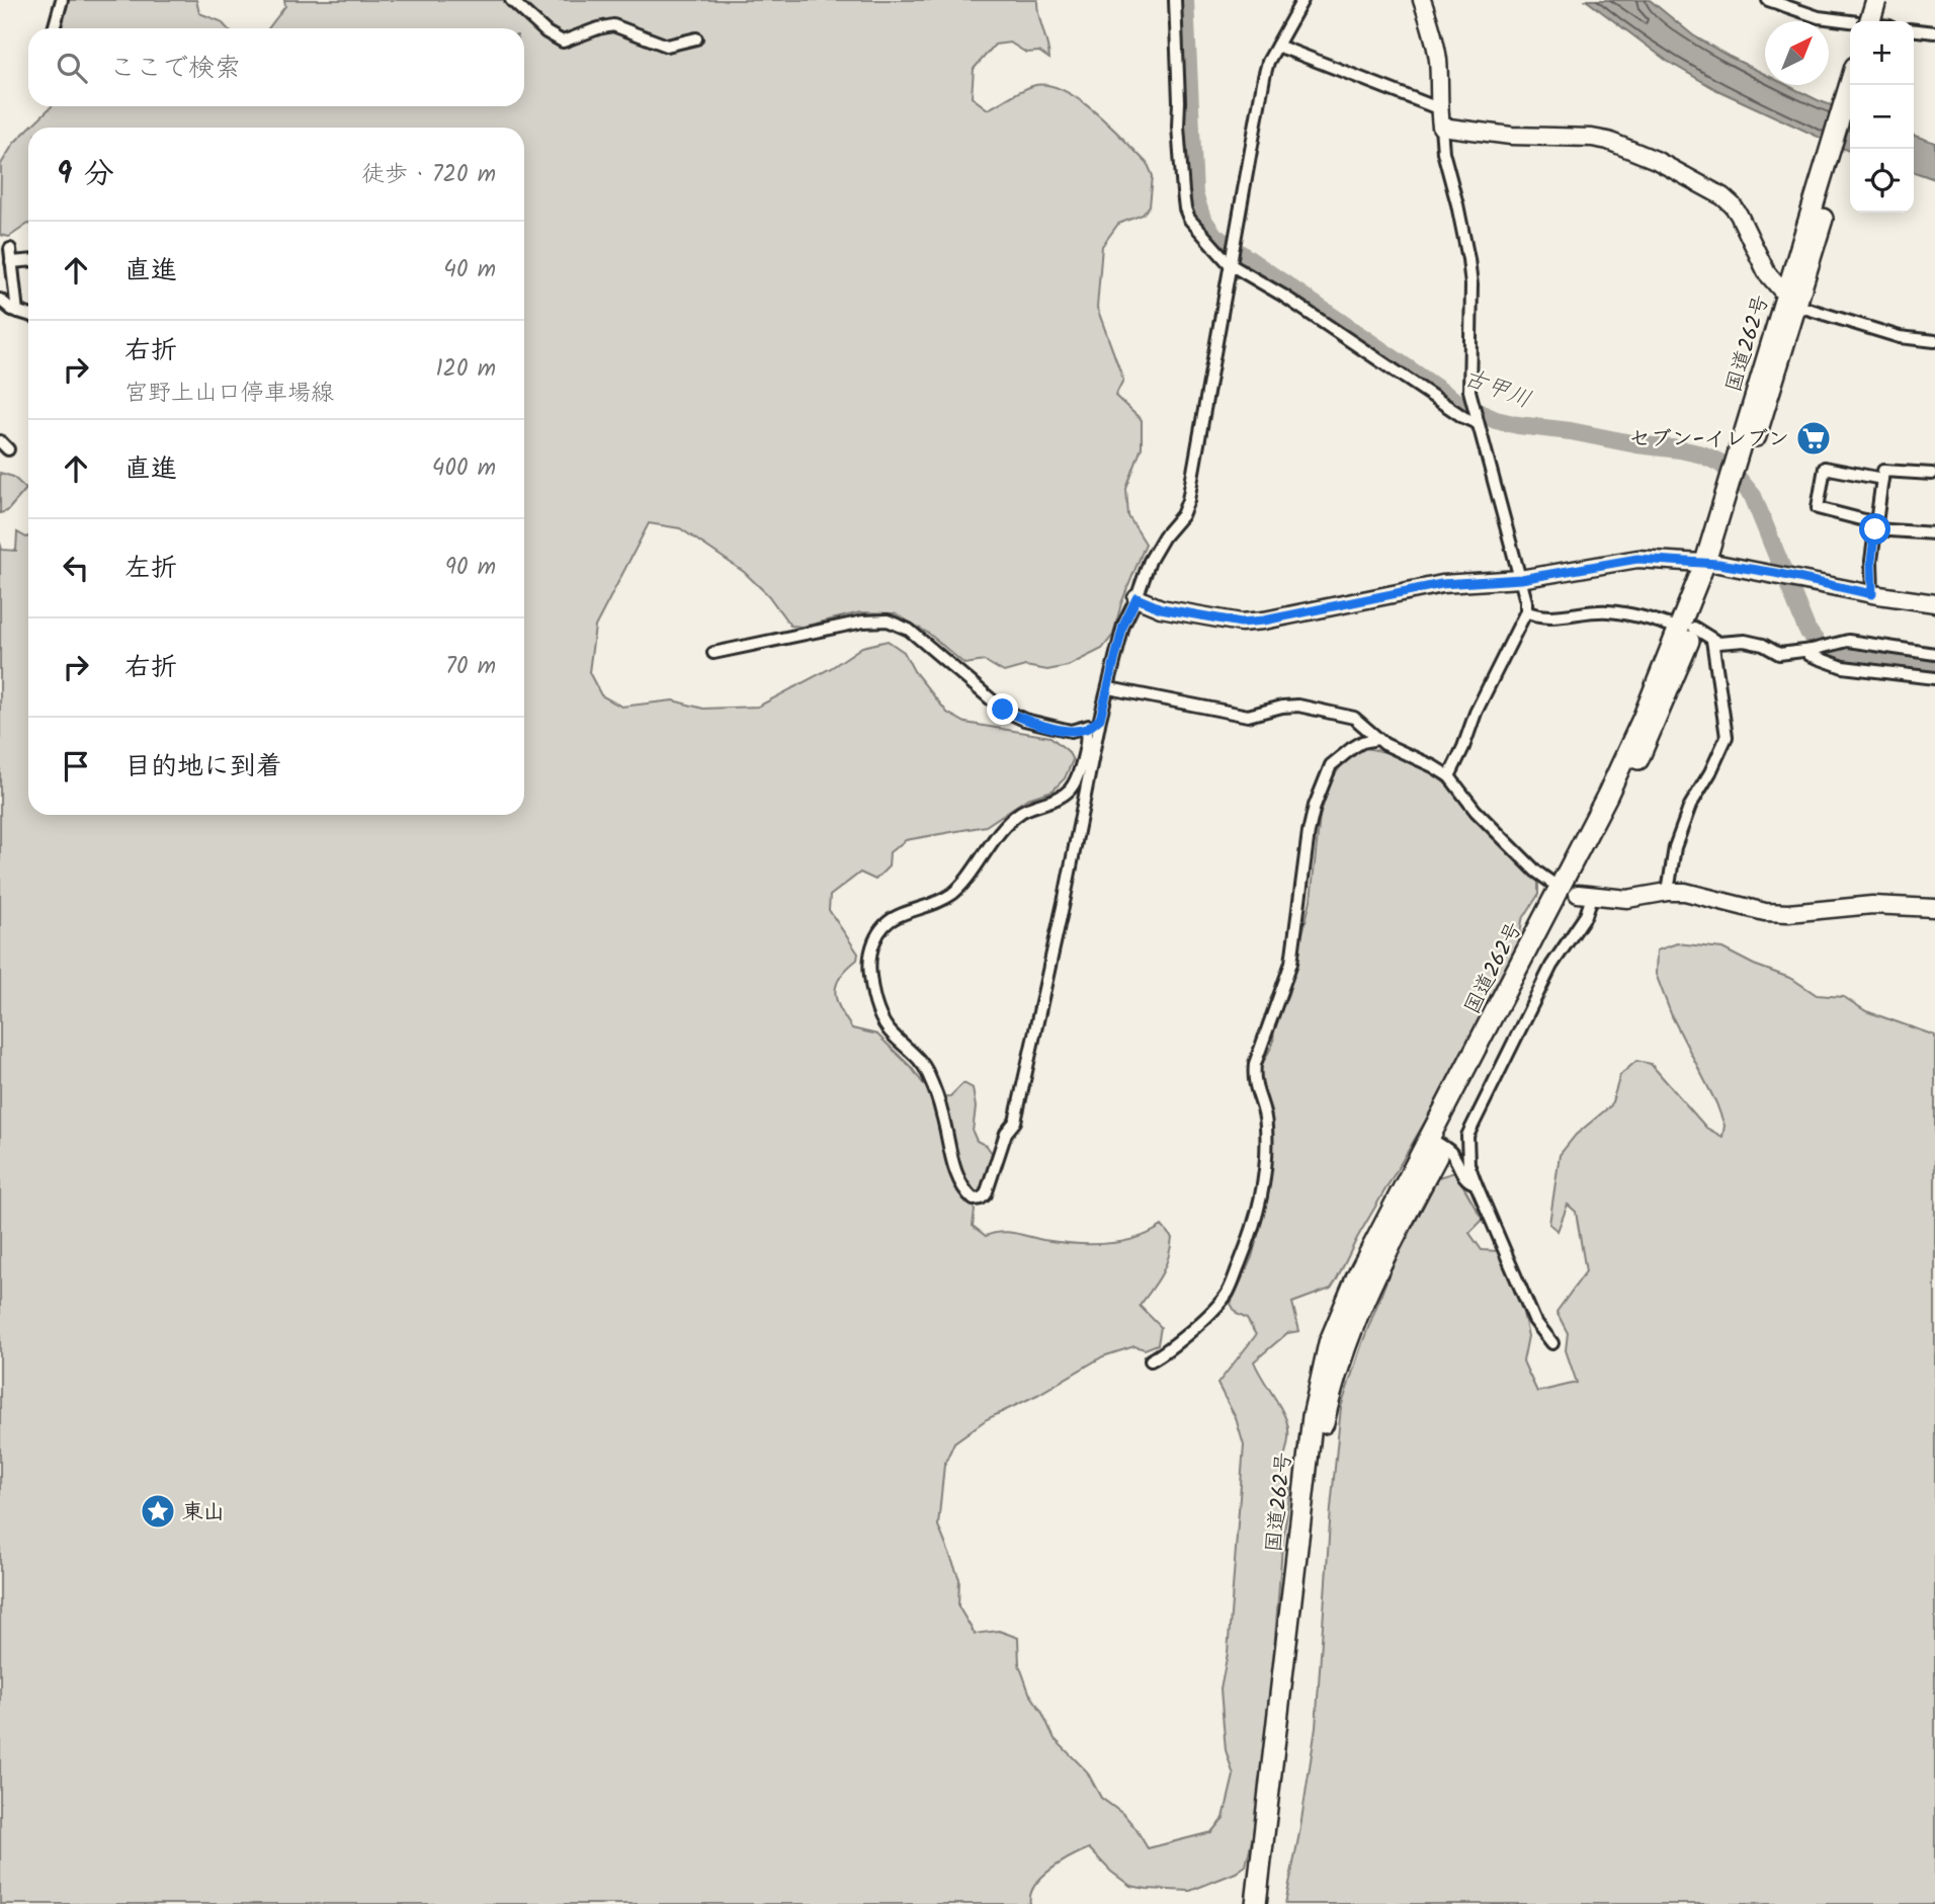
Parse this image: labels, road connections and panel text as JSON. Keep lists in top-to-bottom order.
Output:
{
  "streets": {
    "highway": ["国道262号"]
  },
  "water": ["古甲川"],
  "places": {
    "supermarket": ["セブン-イレブン"],
    "place": ["東山"]
  },
  "north": "top right",
  "page": {
    "map_buttons": ["+", "−"],
    "search": "ここで検索",
    "heading": ["9 分", "徒歩 · 720 m"],
    "list": [
      ["直進", "40 m"],
      ["右折", "宮野上山口停車場線", "120 m"],
      ["直進", "400 m"],
      ["左折", "90 m"],
      ["右折", "70 m"],
      "目的地に到着"
    ]
  }
}
